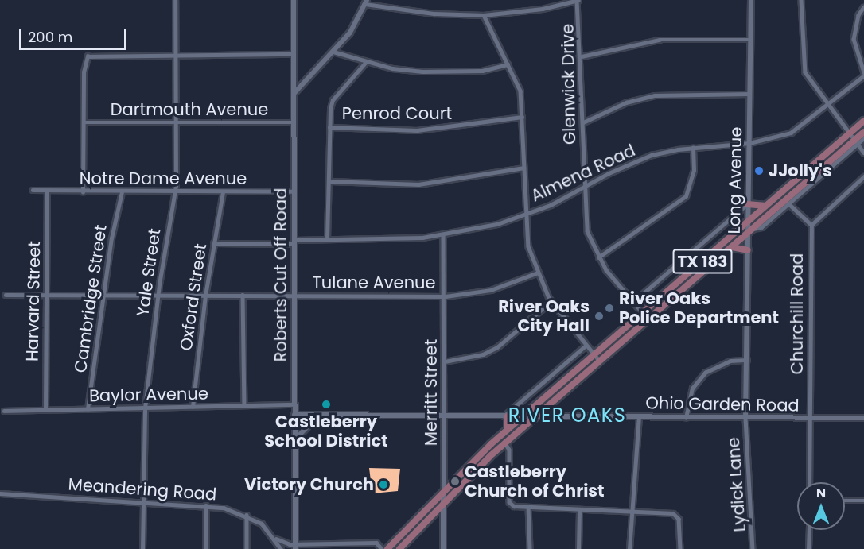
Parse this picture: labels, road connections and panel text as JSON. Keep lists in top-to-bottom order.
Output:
{
  "streets": {
    "main road": ["TX 183"],
    "street": [
      "Glenwick Drive",
      "Dartmouth Avenue",
      "Penrod Court",
      "Almena Road",
      "Notre Dame Avenue",
      "Long Avenue",
      "Yale Street",
      "Roberts Cut Off Road",
      "Tulane Avenue",
      "Oxford Street",
      "Cambridge Street",
      "Harvard Street",
      "Churchill Road",
      "Merritt Street",
      "Baylor Avenue",
      "Ohio Garden Road",
      "Lydick Lane",
      "Meandering Road"
    ]
  },
  "crossings": [
    ["Glenwick Drive", "Almena Road"],
    ["Glenwick Drive", "TX 183"],
    ["Dartmouth Avenue", "Yale Street"],
    ["Dartmouth Avenue", "Roberts Cut Off Road"],
    ["Almena Road", "Long Avenue"],
    ["Almena Road", "Roberts Cut Off Road"],
    ["Almena Road", "Oxford Street"],
    ["Almena Road", "Merritt Street"],
    ["Notre Dame Avenue", "Yale Street"],
    ["Notre Dame Avenue", "Roberts Cut Off Road"],
    ["Notre Dame Avenue", "Oxford Street"],
    ["Notre Dame Avenue", "Cambridge Street"],
    ["Notre Dame Avenue", "Harvard Street"],
    ["Long Avenue", "TX 183"],
    ["Long Avenue", "Ohio Garden Road"],
    ["Long Avenue", "Lydick Lane"],
    ["TX 183", "Merritt Street"],
    ["TX 183", "Ohio Garden Road"],
    ["Yale Street", "Tulane Avenue"],
    ["Yale Street", "Baylor Avenue"],
    ["Yale Street", "Meandering Road"],
    ["Roberts Cut Off Road", "Tulane Avenue"],
    ["Roberts Cut Off Road", "Baylor Avenue"],
    ["Roberts Cut Off Road", "Ohio Garden Road"],
    ["Tulane Avenue", "Oxford Street"],
    ["Tulane Avenue", "Cambridge Street"],
    ["Tulane Avenue", "Harvard Street"],
    ["Tulane Avenue", "Merritt Street"],
    ["Oxford Street", "Baylor Avenue"],
    ["Cambridge Street", "Baylor Avenue"],
    ["Harvard Street", "Baylor Avenue"],
    ["Churchill Road", "Ohio Garden Road"],
    ["Merritt Street", "Ohio Garden Road"],
    ["Ohio Garden Road", "Lydick Lane"]
  ],
  "districts": ["RIVER OAKS"],
  "places": [
    "JJolly's",
    "River Oaks Police Department",
    "River Oaks City Hall",
    "Castleberry School District",
    "Castleberry Church of Christ",
    "Victory Church"
  ],
  "scale_bar": "200 m",
  "north": "top"
}
